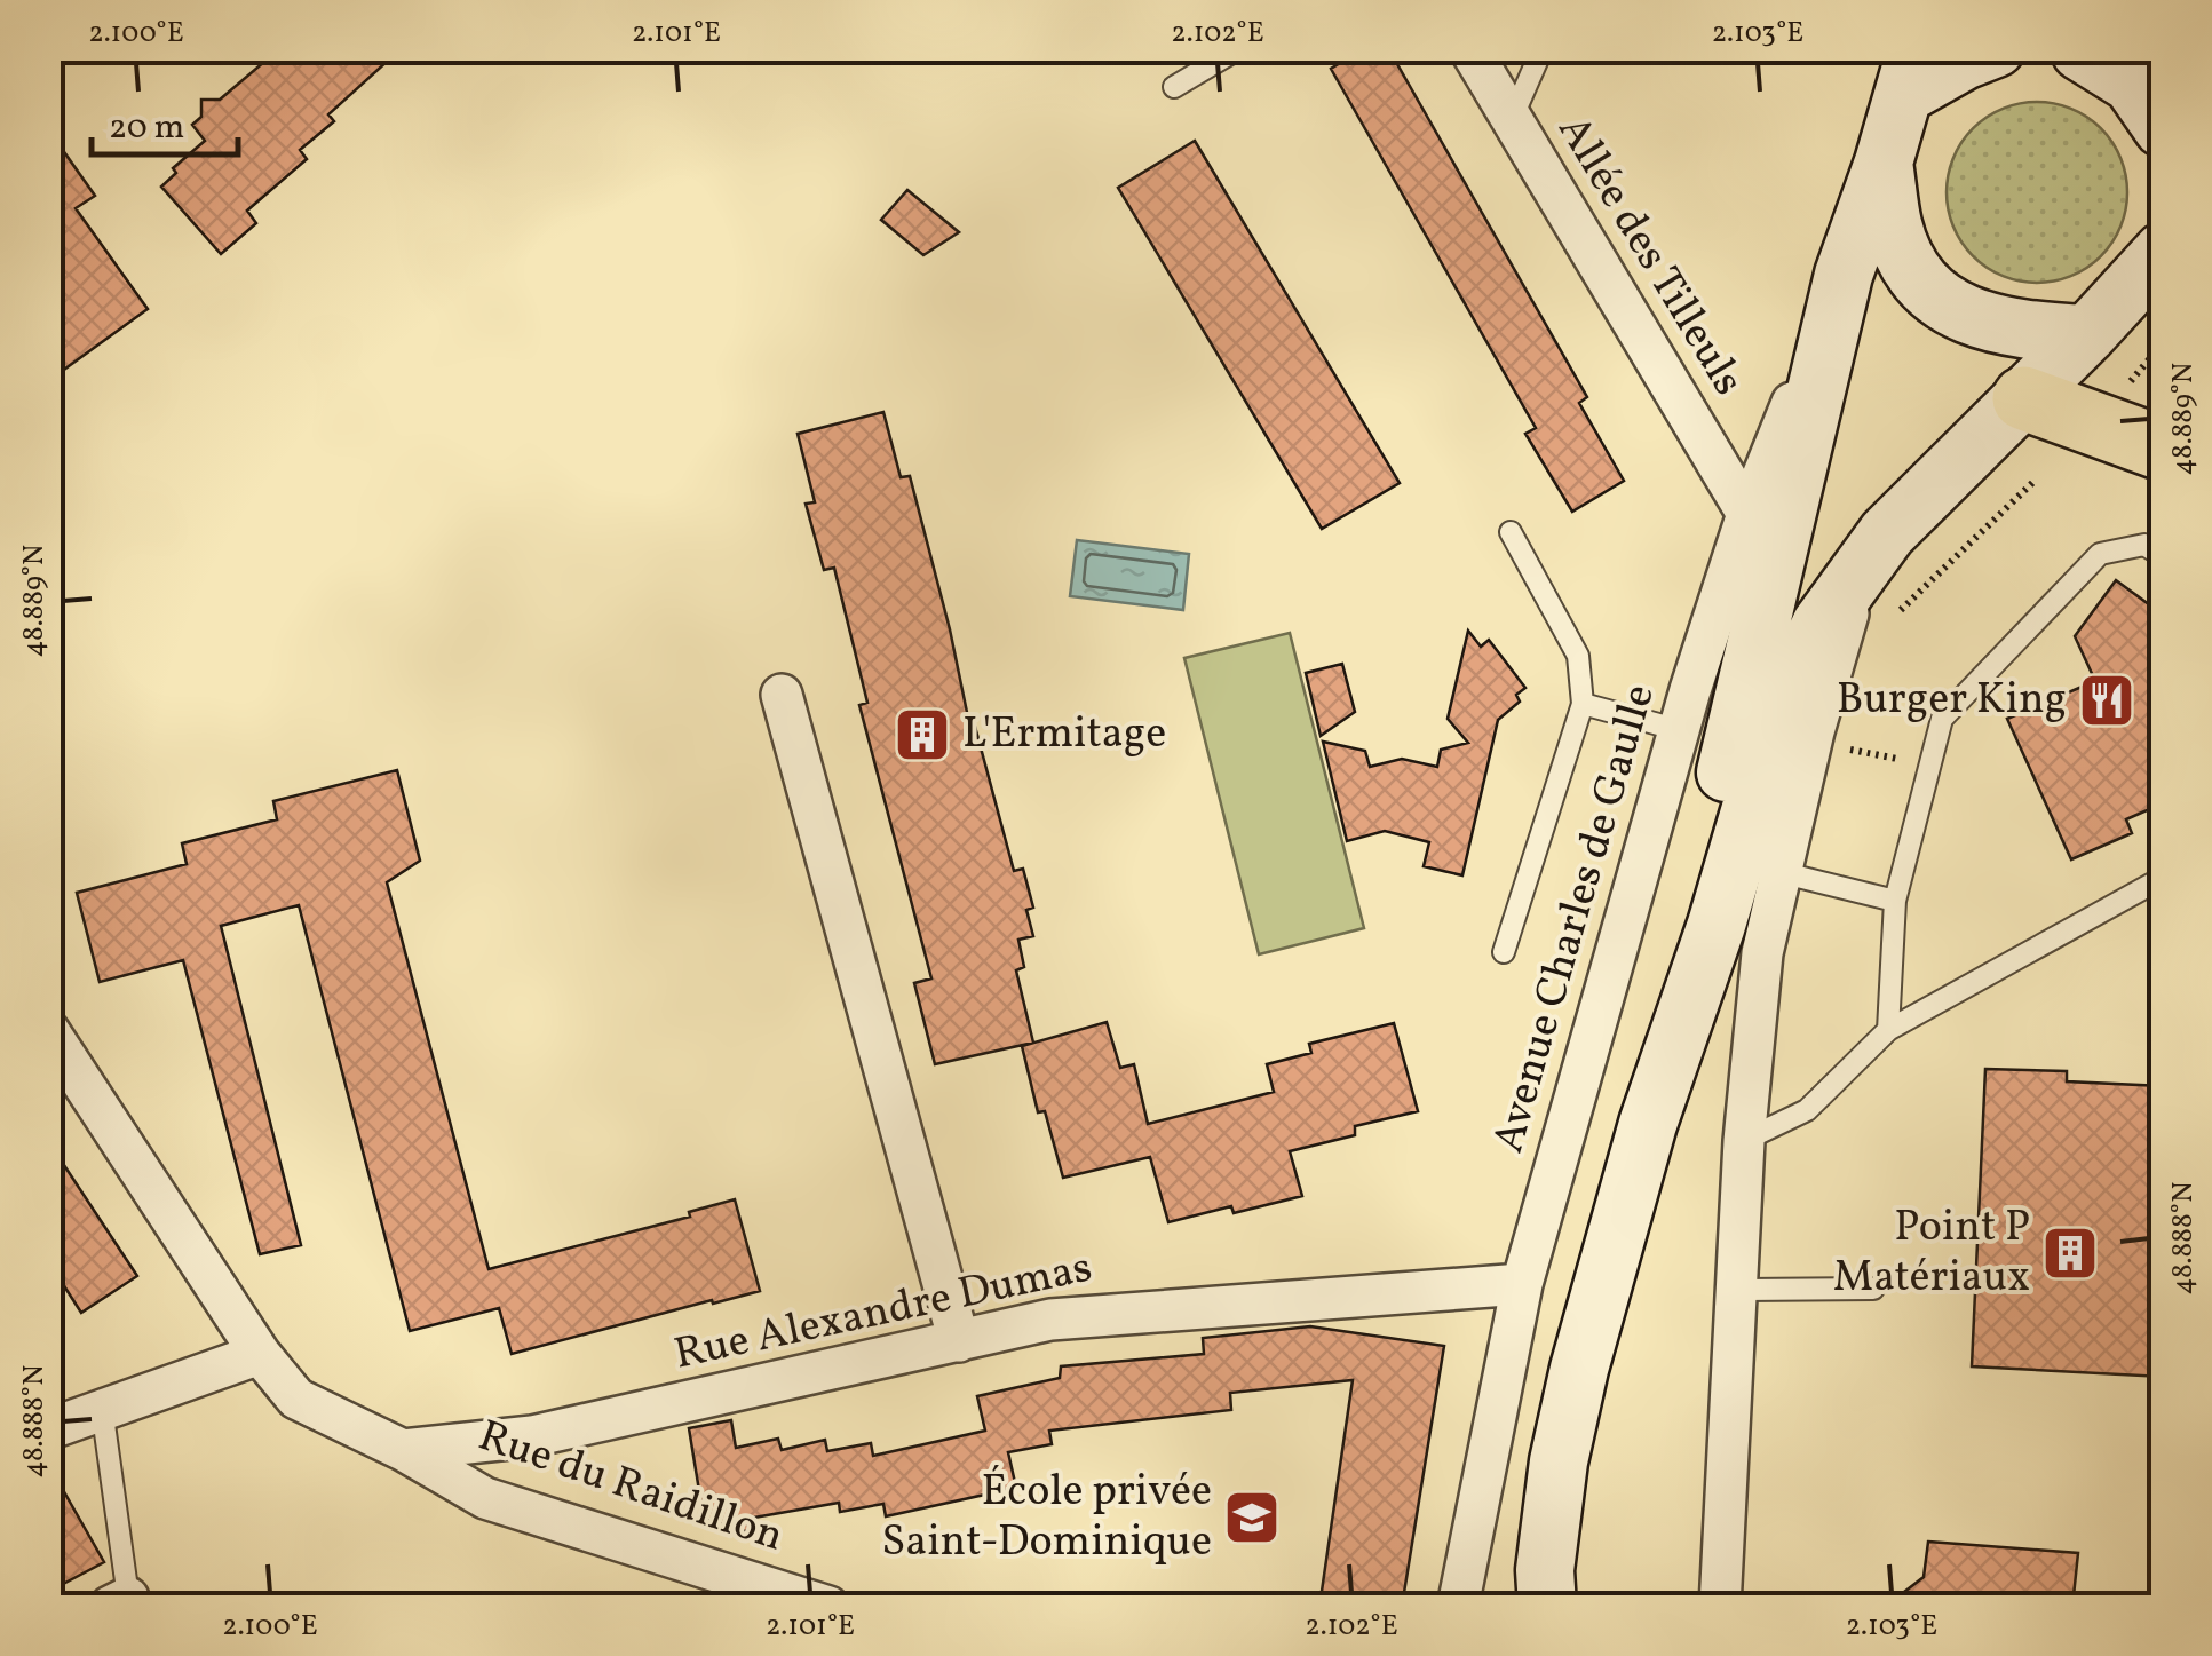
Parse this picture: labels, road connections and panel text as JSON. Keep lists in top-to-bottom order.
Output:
{
  "streets": {
    "street": [
      "Allée des Tilleuls",
      "Avenue Charles de Gaulle",
      "Rue Alexandre Dumas",
      "Rue du Raidillon"
    ]
  },
  "crossings": [
    ["Allée des Tilleuls", "Avenue Charles de Gaulle"],
    ["Avenue Charles de Gaulle", "Rue Alexandre Dumas"],
    ["Rue Alexandre Dumas", "Rue du Raidillon"]
  ],
  "places": {
    "restaurant": ["Burger King"],
    "building": ["L'Ermitage", "Point P Matériaux"],
    "school or university": ["École privée Saint-Dominique"]
  },
  "scale_bar": "20 m",
  "coordinates": [
    "2.100°E",
    "2.101°E",
    "2.102°E",
    "2.103°E",
    "48.889°N",
    "48.888°N"
  ]
}
